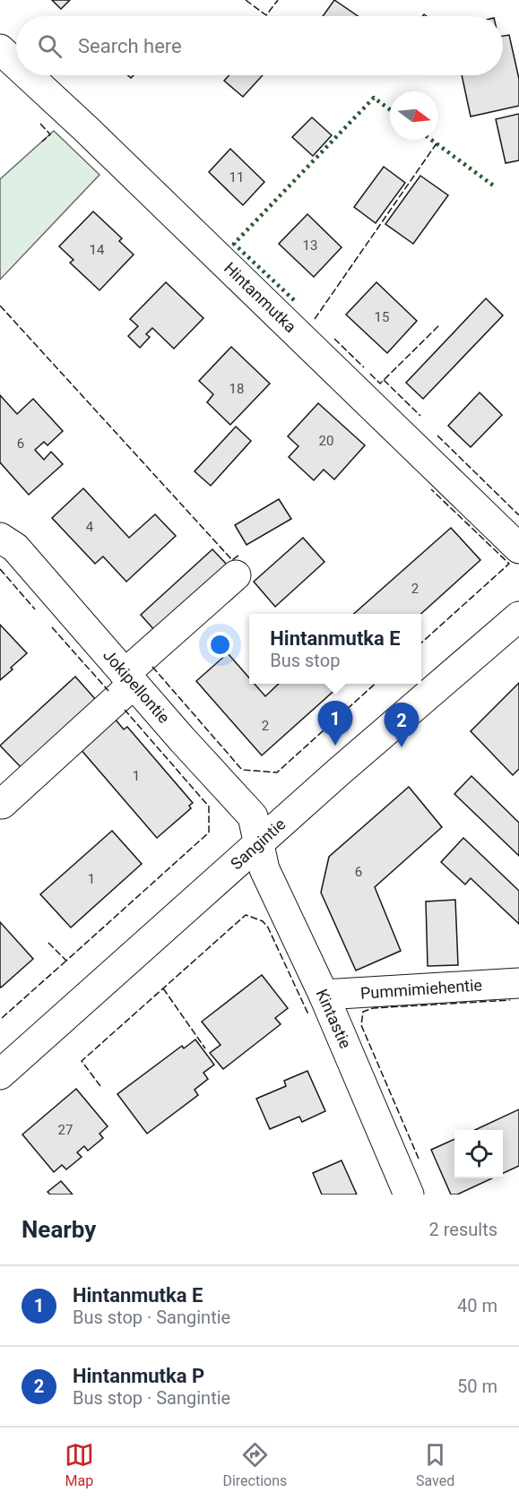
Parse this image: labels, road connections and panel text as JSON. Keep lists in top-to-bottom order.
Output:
{
  "streets": {
    "street": [
      "Hintanmutka",
      "Jokipellontie",
      "Sangintie",
      "Pummimiehentie",
      "Kintastie"
    ]
  },
  "crossings": [
    ["Jokipellontie", "Sangintie"],
    ["Jokipellontie", "Kintastie"],
    ["Sangintie", "Kintastie"],
    ["Pummimiehentie", "Kintastie"]
  ],
  "house_numbers": [
    "11",
    "13",
    "14",
    "15",
    "18",
    "20",
    "6",
    "4",
    "2",
    "2",
    "1",
    "6",
    "1",
    "27"
  ],
  "north": "right",
  "page": {
    "search": "Search here",
    "popup": ["Hintanmutka E", "Bus stop"],
    "pins": ["1", "2"],
    "heading": ["Nearby", "2 results"],
    "list": [
      {
        "mark": "1",
        "name": "Hintanmutka E",
        "note": "Bus stop · Sangintie",
        "value": "40 m"
      },
      {
        "mark": "2",
        "name": "Hintanmutka P",
        "note": "Bus stop · Sangintie",
        "value": "50 m"
      }
    ],
    "nav": ["Map", "Directions", "Saved"]
  }
}
